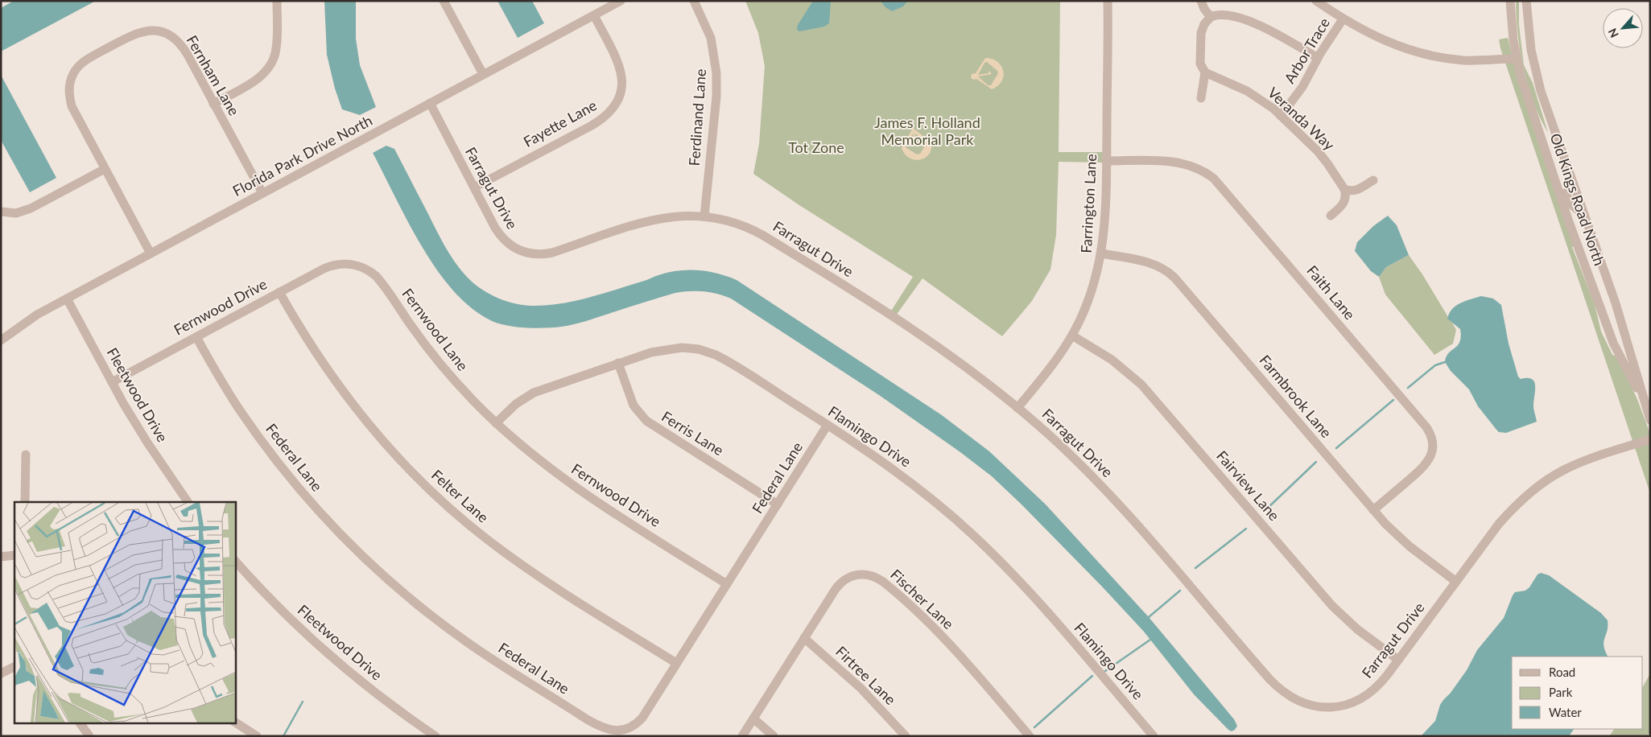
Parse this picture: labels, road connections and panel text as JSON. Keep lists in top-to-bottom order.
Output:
{
  "streets": {
    "street": [
      "Arbor Trace",
      "Fernham Lane",
      "Ferdinand Lane",
      "Veranda Way",
      "Fayette Lane",
      "Florida Park Drive North",
      "Farragut Drive",
      "Old Kings Road North",
      "Farrington Lane",
      "Faith Lane",
      "Fernwood Drive",
      "Fernwood Lane",
      "Fleetwood Drive",
      "Farmbrook Lane",
      "Ferris Lane",
      "Flamingo Drive",
      "Federal Lane",
      "Fairview Lane",
      "Felter Lane",
      "Fischer Lane",
      "Firtree Lane"
    ]
  },
  "crossings": [
    ["Arbor Trace", "Veranda Way"],
    ["Fernham Lane", "Florida Park Drive North"],
    ["Ferdinand Lane", "Farragut Drive"],
    ["Fayette Lane", "Florida Park Drive North"],
    ["Fayette Lane", "Farragut Drive"],
    ["Florida Park Drive North", "Farragut Drive"],
    ["Florida Park Drive North", "Fleetwood Drive"],
    ["Farragut Drive", "Farrington Lane"],
    ["Farragut Drive", "Farmbrook Lane"],
    ["Farragut Drive", "Fairview Lane"],
    ["Farrington Lane", "Faith Lane"],
    ["Farrington Lane", "Farmbrook Lane"],
    ["Farrington Lane", "Fairview Lane"],
    ["Faith Lane", "Farmbrook Lane"],
    ["Fernwood Drive", "Fernwood Lane"],
    ["Fernwood Drive", "Fleetwood Drive"],
    ["Fernwood Drive", "Flamingo Drive"],
    ["Fernwood Drive", "Federal Lane"],
    ["Fernwood Drive", "Felter Lane"],
    ["Fernwood Lane", "Flamingo Drive"],
    ["Ferris Lane", "Flamingo Drive"],
    ["Ferris Lane", "Federal Lane"],
    ["Flamingo Drive", "Federal Lane"],
    ["Federal Lane", "Felter Lane"],
    ["Fischer Lane", "Firtree Lane"]
  ],
  "parks": ["James F. Holland Memorial Park", "Tot Zone"],
  "legend": ["Road", "Park", "Water"],
  "north": "bottom left"
}
